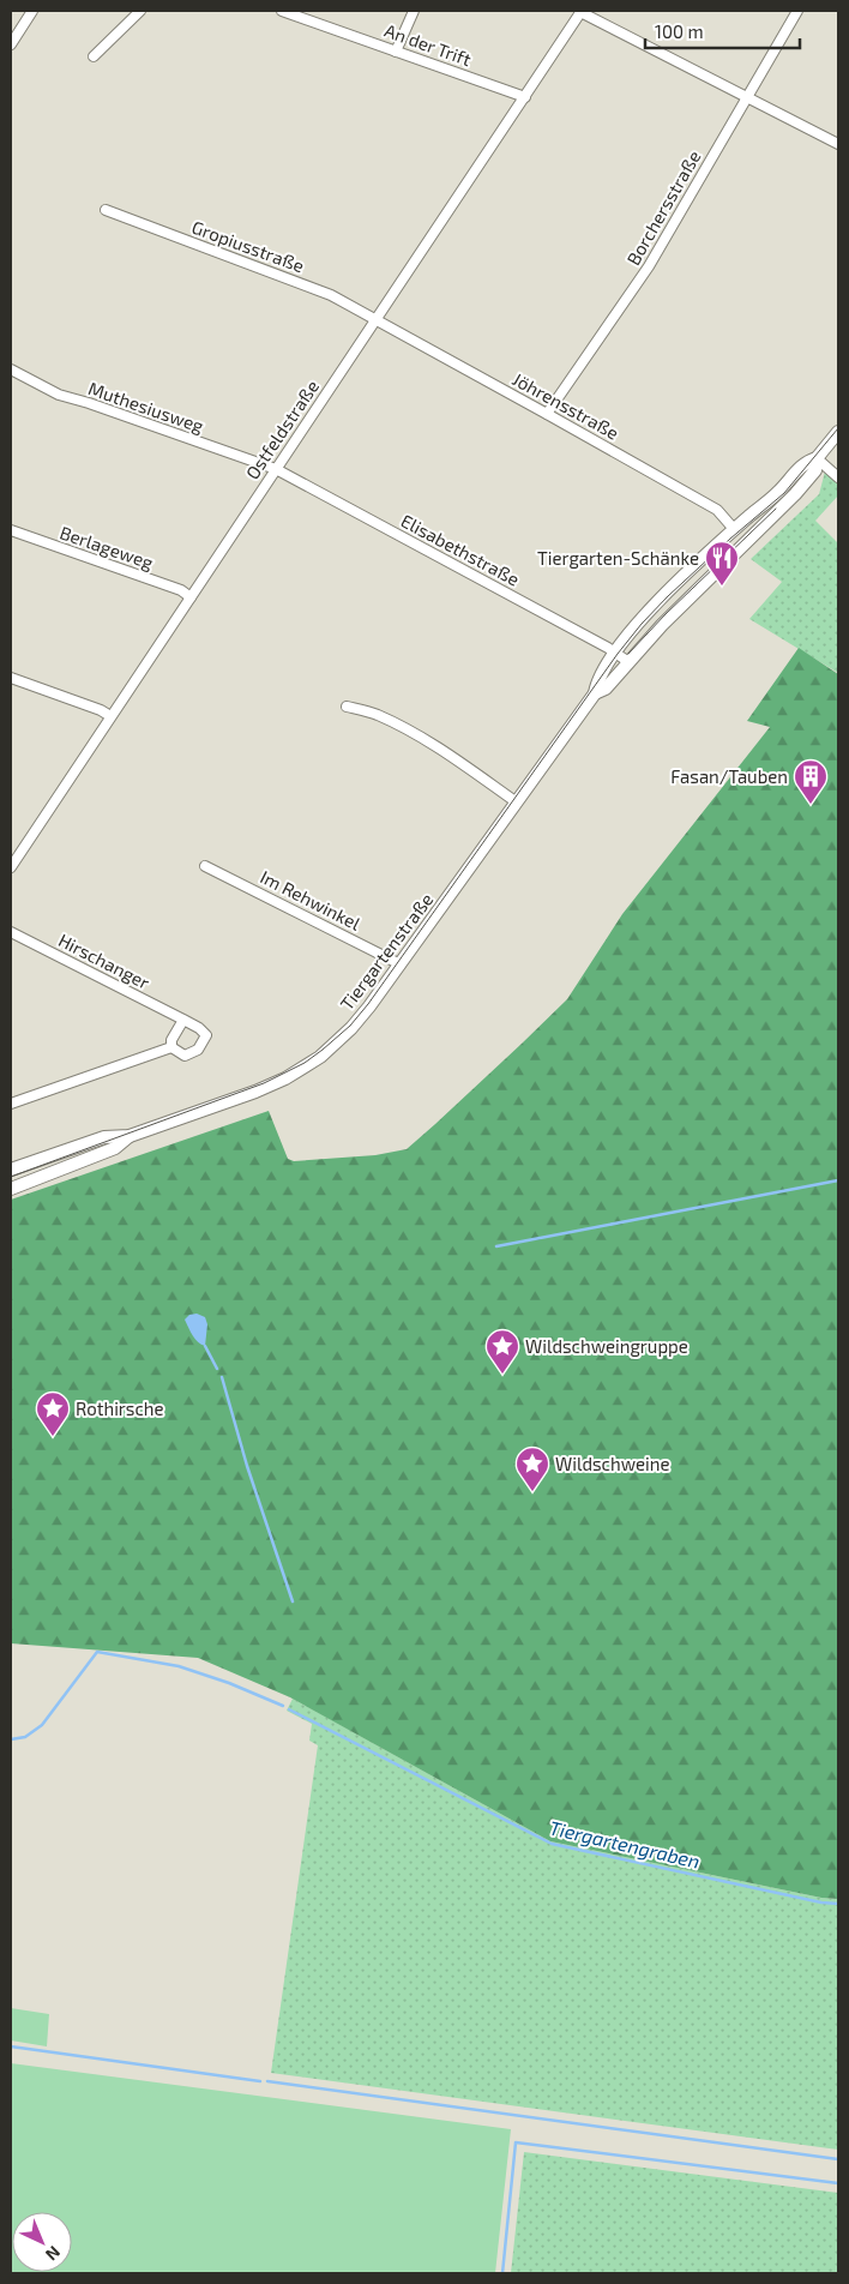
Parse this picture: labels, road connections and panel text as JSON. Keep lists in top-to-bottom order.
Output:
{
  "streets": {
    "main road": ["Tiergartenstraße"],
    "street": [
      "An der Trift",
      "Borchersstraße",
      "Gropiusstraße",
      "Jöhrensstraße",
      "Muthesiusweg",
      "Ostfeldstraße",
      "Berlageweg",
      "Elisabethstraße",
      "Im Rehwinkel",
      "Hirschanger"
    ]
  },
  "crossings": [
    ["An der Trift", "Ostfeldstraße"],
    ["Borchersstraße", "Jöhrensstraße"],
    ["Gropiusstraße", "Jöhrensstraße"],
    ["Gropiusstraße", "Ostfeldstraße"],
    ["Jöhrensstraße", "Ostfeldstraße"],
    ["Jöhrensstraße", "Tiergartenstraße"],
    ["Muthesiusweg", "Ostfeldstraße"],
    ["Muthesiusweg", "Elisabethstraße"],
    ["Ostfeldstraße", "Berlageweg"],
    ["Ostfeldstraße", "Elisabethstraße"],
    ["Elisabethstraße", "Tiergartenstraße"],
    ["Im Rehwinkel", "Tiergartenstraße"]
  ],
  "water": ["Tiergartengraben"],
  "places": {
    "restaurant": ["Tiergarten-Schänke"],
    "building": ["Fasan/Tauben"],
    "place": ["Wildschweingruppe", "Rothirsche", "Wildschweine"]
  },
  "scale_bar": "100 m",
  "north": "bottom right"
}
